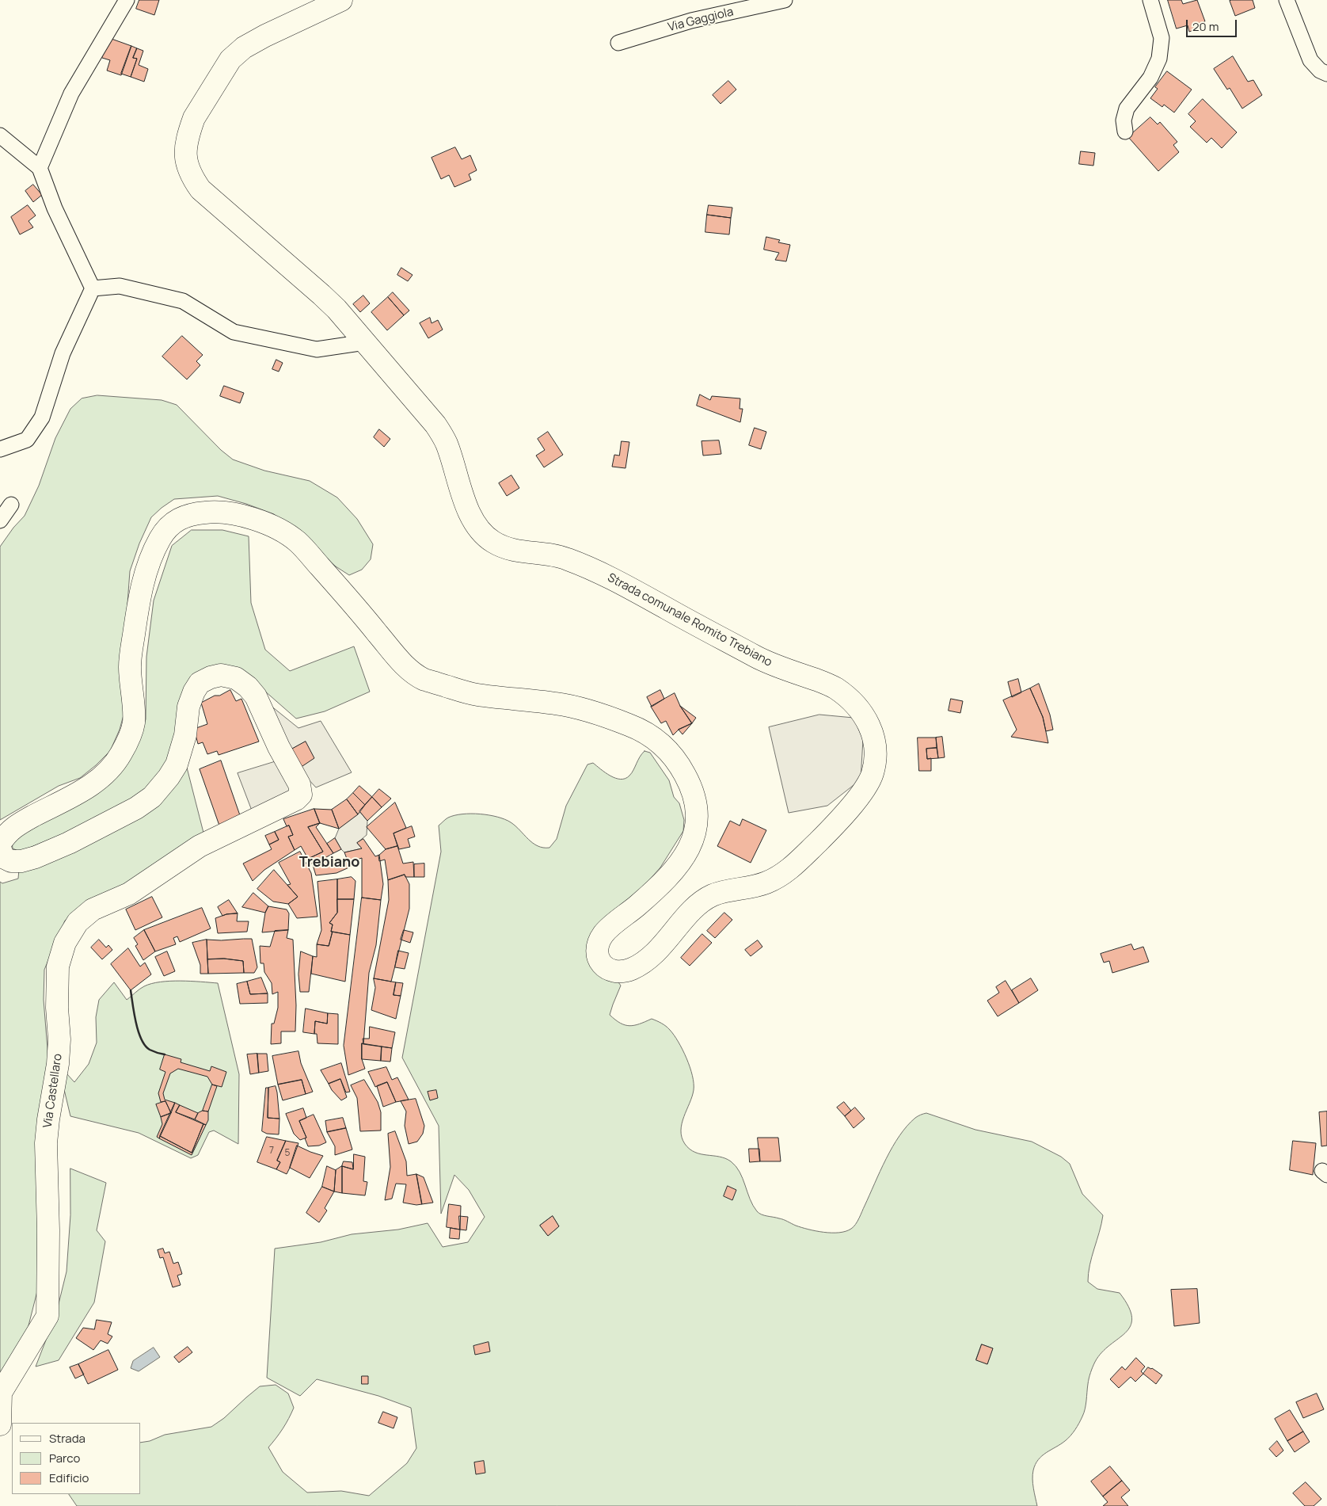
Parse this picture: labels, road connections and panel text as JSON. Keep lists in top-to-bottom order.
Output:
{
  "streets": {
    "street": ["Via Gaggiola", "Strada comunale Romito Trebiano", "Via Castellaro"]
  },
  "districts": ["Trebiano"],
  "house_numbers": ["7", "5"],
  "legend": ["Strada", "Parco", "Edificio"],
  "scale_bar": "20 m"
}
